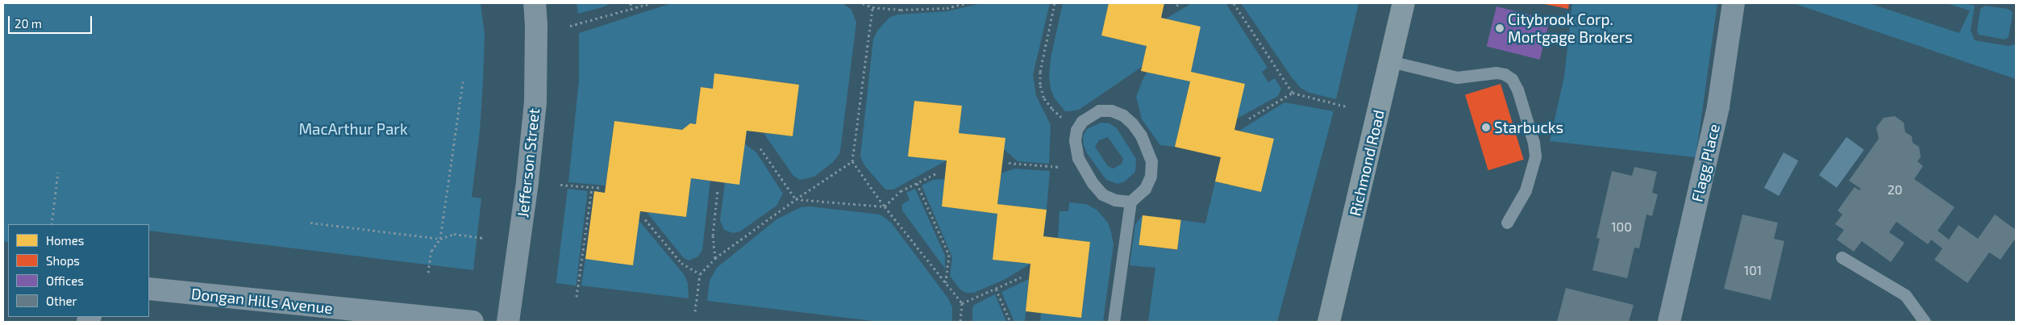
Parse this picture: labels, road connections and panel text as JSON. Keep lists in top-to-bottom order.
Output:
{
  "streets": {
    "main road": ["Richmond Road"],
    "street": ["Jefferson Street", "Flagg Place", "Dongan Hills Avenue"]
  },
  "parks": ["MacArthur Park"],
  "places": ["Citybrook Corp. Mortgage Brokers", "Starbucks"],
  "house_numbers": ["20", "100", "101"],
  "legend": [
    "Homes",
    "Shops",
    "Offices",
    "Other"
  ],
  "scale_bar": "20 m"
}
